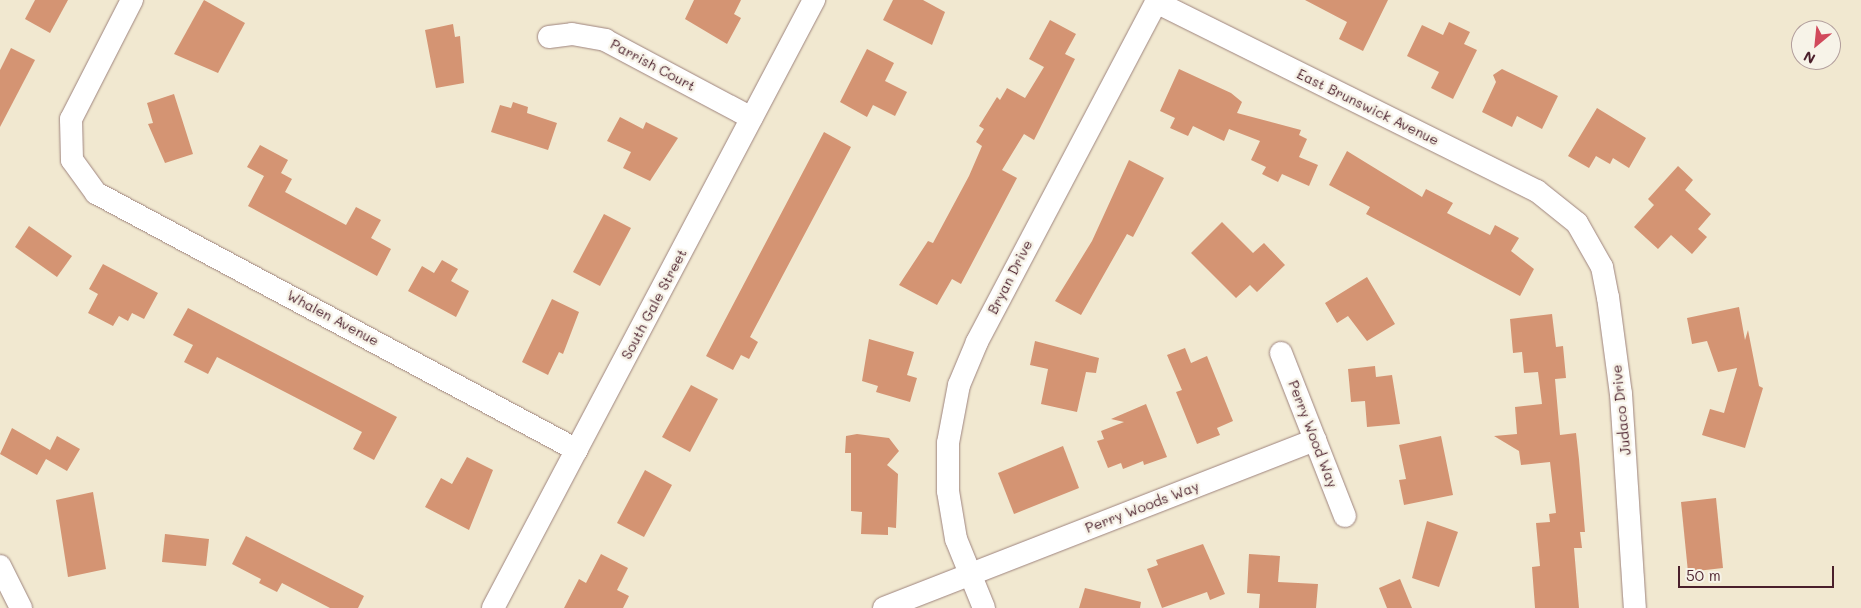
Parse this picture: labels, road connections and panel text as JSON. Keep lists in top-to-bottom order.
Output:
{
  "streets": {
    "street": [
      "Parrish Court",
      "East Brunswick Avenue",
      "Bryan Drive",
      "South Gale Street",
      "Whalen Avenue",
      "Judaco Drive",
      "Perry Wood Way",
      "Perry Woods Way"
    ]
  },
  "crossings": [
    ["Parrish Court", "South Gale Street"],
    ["East Brunswick Avenue", "Bryan Drive"],
    ["East Brunswick Avenue", "Judaco Drive"],
    ["Bryan Drive", "Perry Woods Way"],
    ["South Gale Street", "Whalen Avenue"],
    ["Perry Wood Way", "Perry Woods Way"]
  ],
  "scale_bar": "50 m",
  "north": "bottom left"
}
